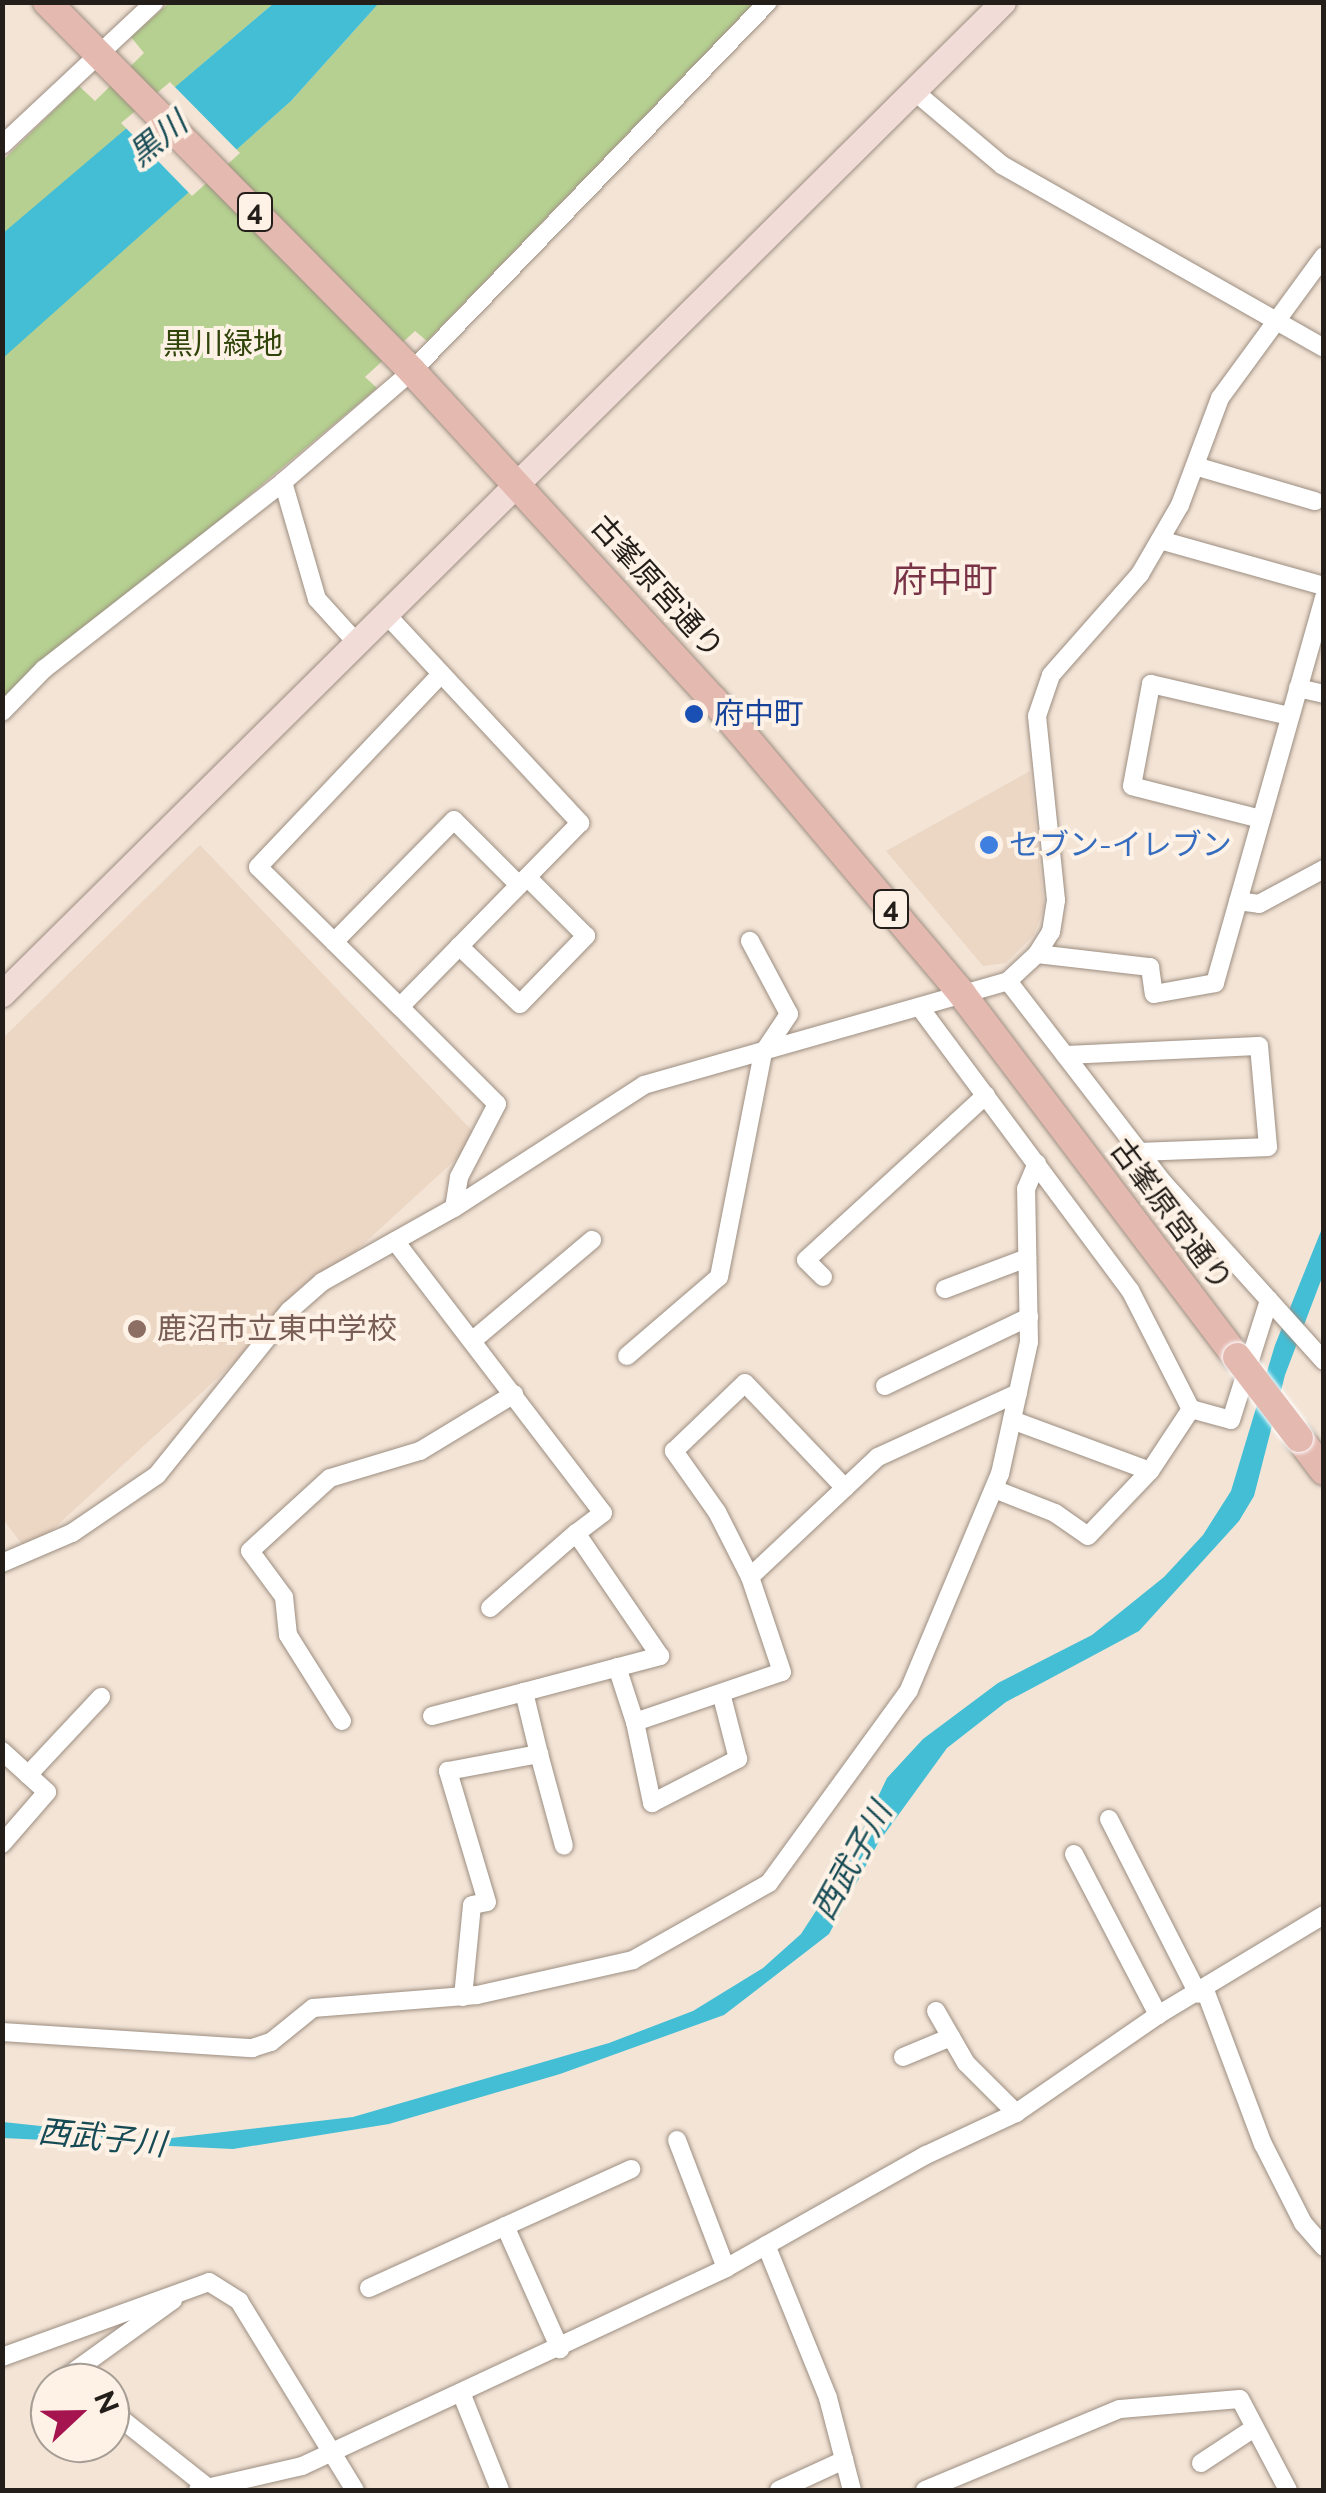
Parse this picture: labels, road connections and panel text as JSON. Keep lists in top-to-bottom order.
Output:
{
  "streets": {
    "main road": ["4", "古峯原宮通り"]
  },
  "districts": ["府中町"],
  "water": ["黒川", "西武子川"],
  "parks": ["黒川緑地"],
  "places": ["府中町", "セブン-イレブン", "鹿沼市立東中学校"],
  "north": "right"
}
